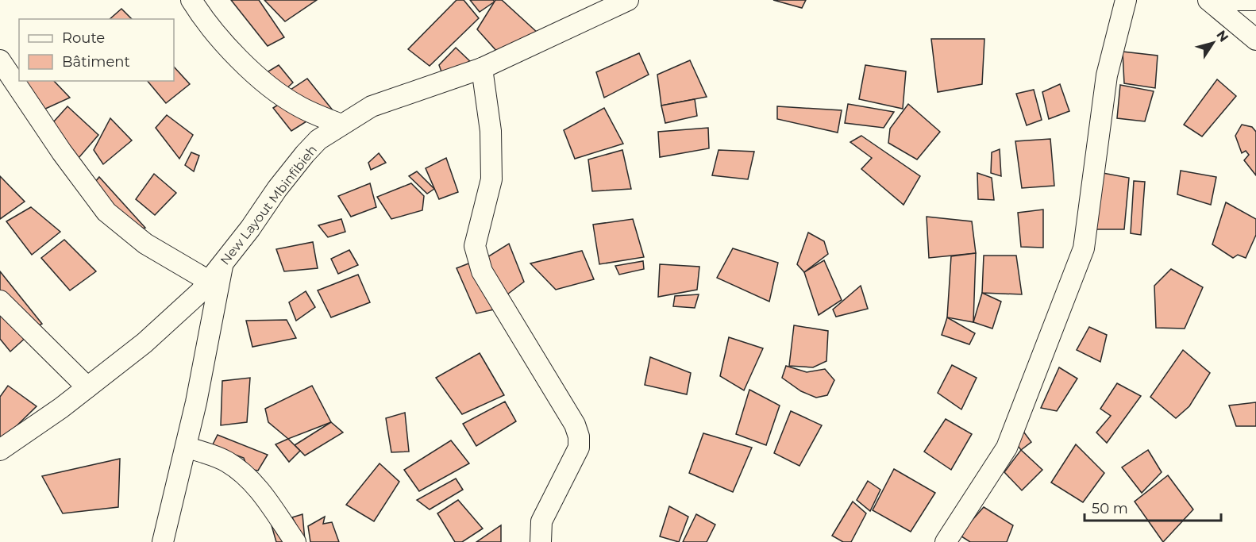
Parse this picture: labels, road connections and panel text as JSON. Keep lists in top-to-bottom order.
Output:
{
  "streets": {
    "street": ["New Layout Mbinfibieh"]
  },
  "legend": ["Route", "Bâtiment"],
  "scale_bar": "50 m",
  "north": "top right"
}
